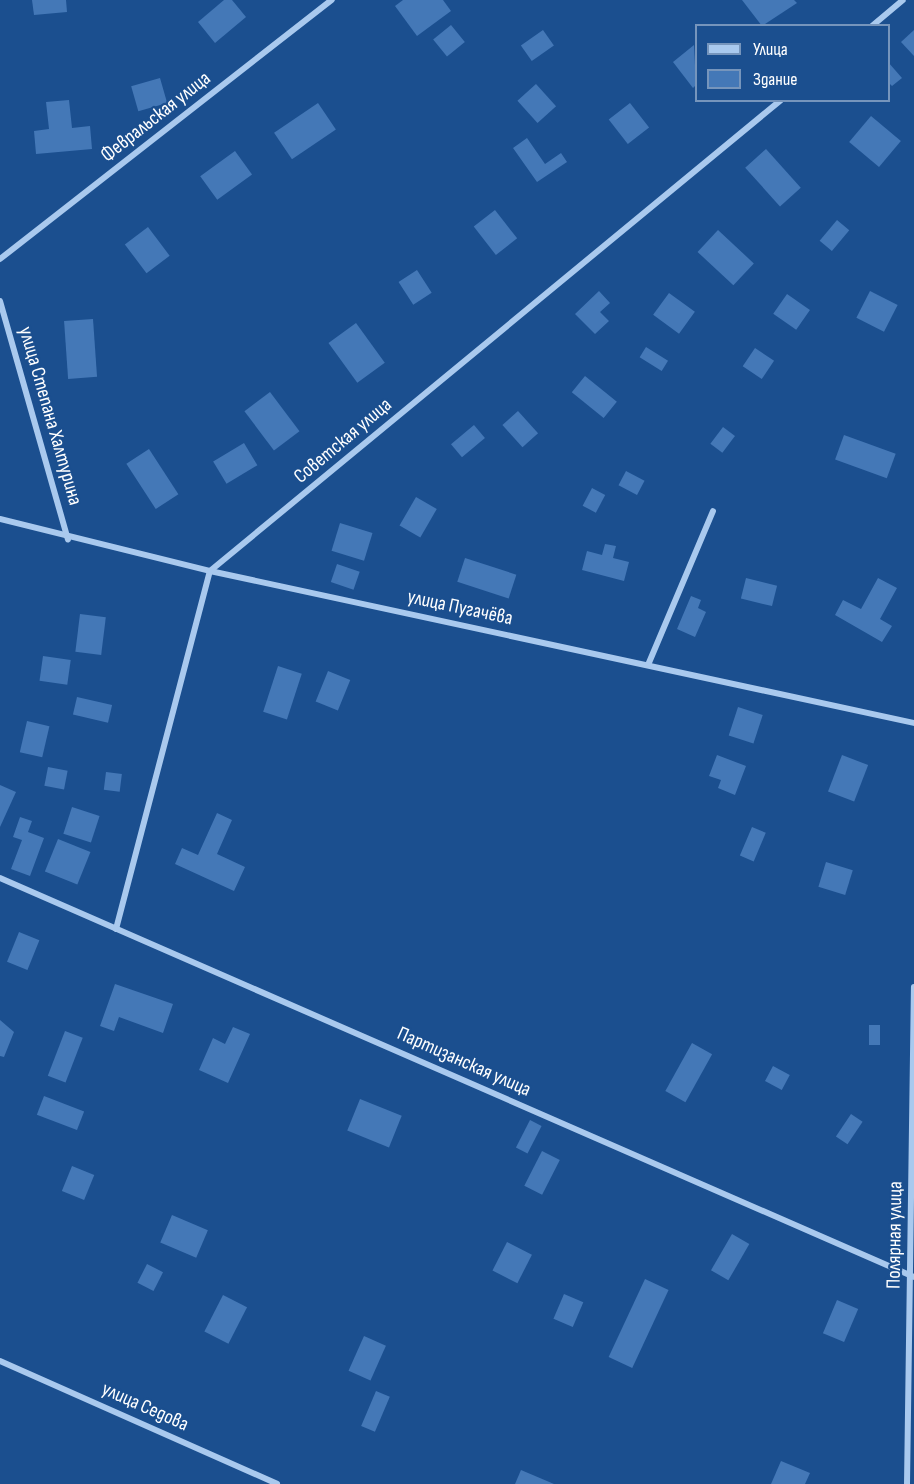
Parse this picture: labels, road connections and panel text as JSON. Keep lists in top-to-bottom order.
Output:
{
  "streets": {
    "street": [
      "Февральская улица",
      "улица Степана Халтурина",
      "Советская улица",
      "улица Пугачёва",
      "Партизанская улица",
      "Полярная улица",
      "улица Седова"
    ]
  },
  "crossings": [
    ["улица Степана Халтурина", "улица Пугачёва"],
    ["Советская улица", "улица Пугачёва"],
    ["Партизанская улица", "Полярная улица"]
  ],
  "legend": ["Улица", "Здание"]
}
